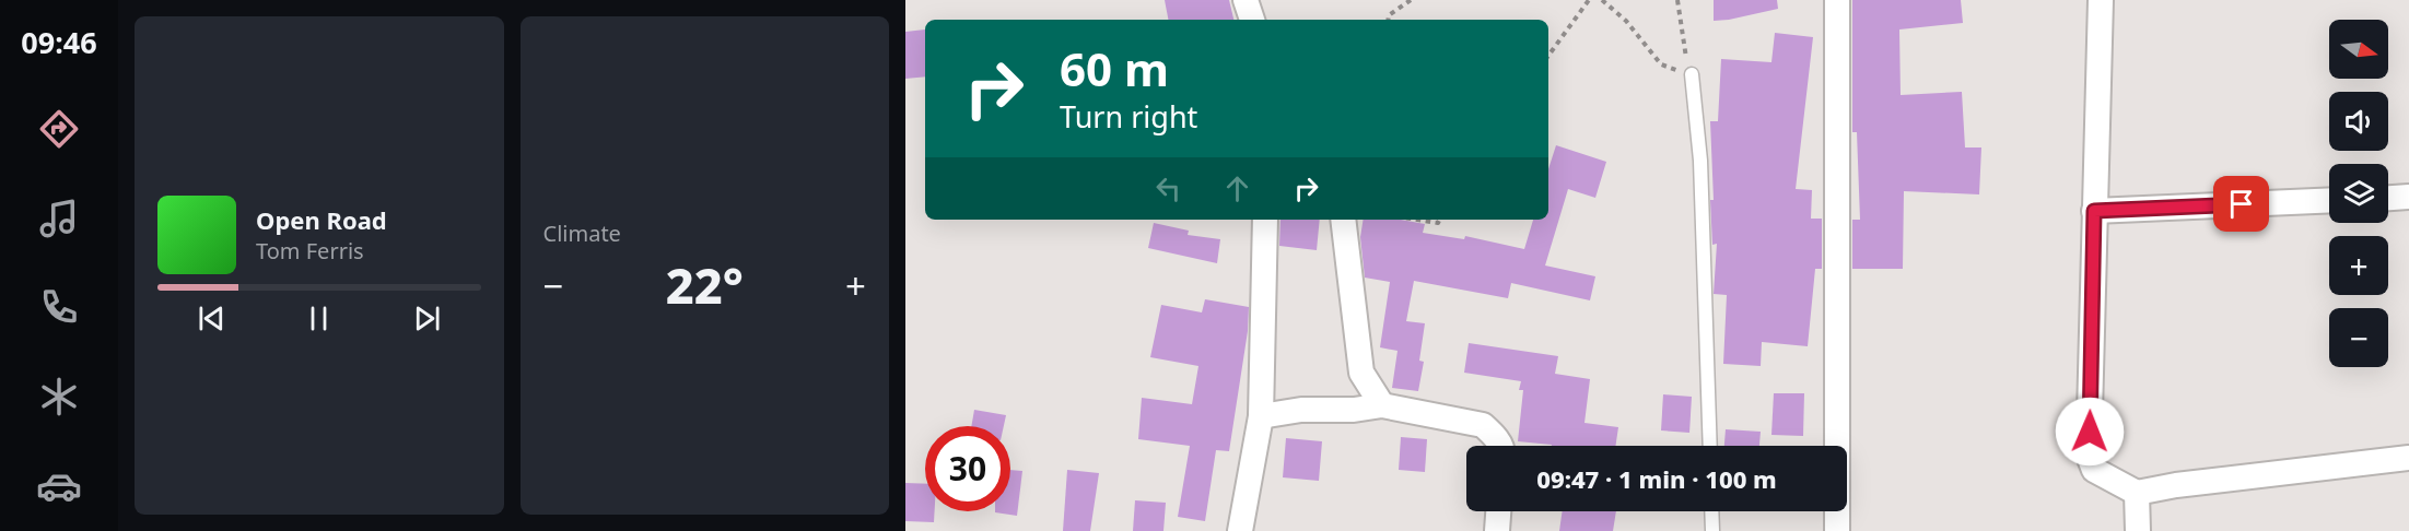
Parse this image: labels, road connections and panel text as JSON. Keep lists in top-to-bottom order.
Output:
{
  "north": "right",
  "page": {
    "tabs": "09:46",
    "tile": "Climate",
    "map_buttons": ["+", "−"],
    "turn": ["60 m", "Turn right"],
    "song": ["Open Road", "Tom Ferris"],
    "heat": ["−", "22°", "+"],
    "limit": "30",
    "trip": "09:47 · 1 min · 100 m"
  }
}
